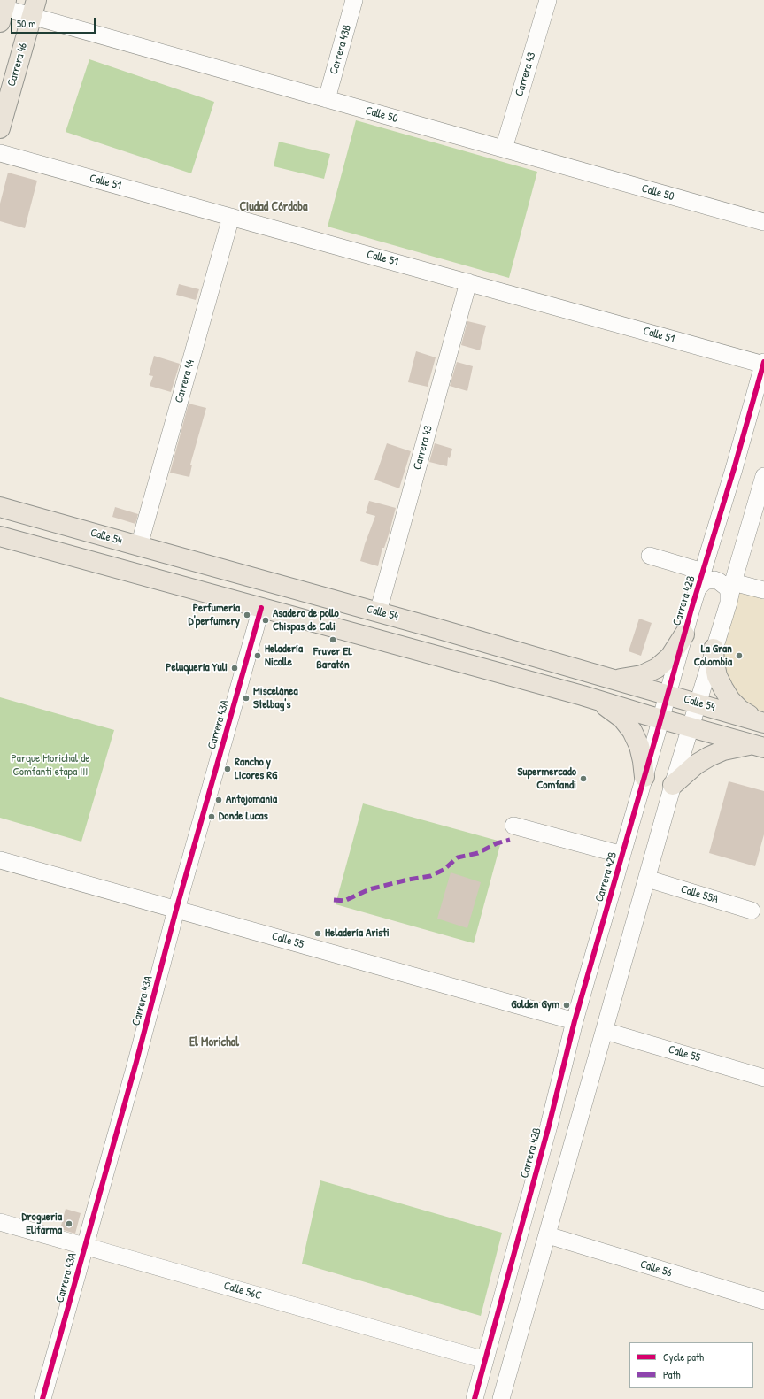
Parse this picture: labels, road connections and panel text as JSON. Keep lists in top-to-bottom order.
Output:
{
  "streets": {
    "main road": ["Carrera 46", "Calle 54"],
    "street": [
      "Carrera 43B",
      "Carrera 43",
      "Calle 50",
      "Calle 51",
      "Carrera 44",
      "Carrera 42B",
      "Carrera 43A",
      "Calle 55A",
      "Calle 55",
      "Calle 56",
      "Calle 56C"
    ]
  },
  "crossings": [
    ["Carrera 43B", "Calle 50"],
    ["Carrera 46", "Calle 50"],
    ["Carrera 43", "Calle 50"],
    ["Carrera 43", "Calle 51"],
    ["Carrera 43", "Calle 54"],
    ["Calle 51", "Carrera 44"],
    ["Calle 51", "Carrera 42B"],
    ["Carrera 44", "Calle 54"],
    ["Calle 54", "Carrera 42B"],
    ["Carrera 42B", "Calle 55"],
    ["Carrera 42B", "Calle 56C"],
    ["Carrera 43A", "Calle 55"],
    ["Carrera 43A", "Calle 56C"]
  ],
  "districts": ["Ciudad Córdoba", "El Morichal"],
  "parks": ["Parque Morichal de Comfanti etapa III"],
  "places": [
    "Perfumería D'perfumery",
    "Asadero de pollo Chispas de Cali",
    "Fruver EL Baratón",
    "Heladería Nicolle",
    "La Gran Colombia",
    "Peluquería Yuli",
    "Miscelánea Stelbag's",
    "Rancho y Licores RG",
    "Supermercado Comfandi",
    "Antojomanía",
    "Donde Lucas",
    "Heladería Aristi",
    "Golden Gym",
    "Drogueria Elifarma"
  ],
  "legend": ["Cycle path", "Path"],
  "scale_bar": "50 m"
}
